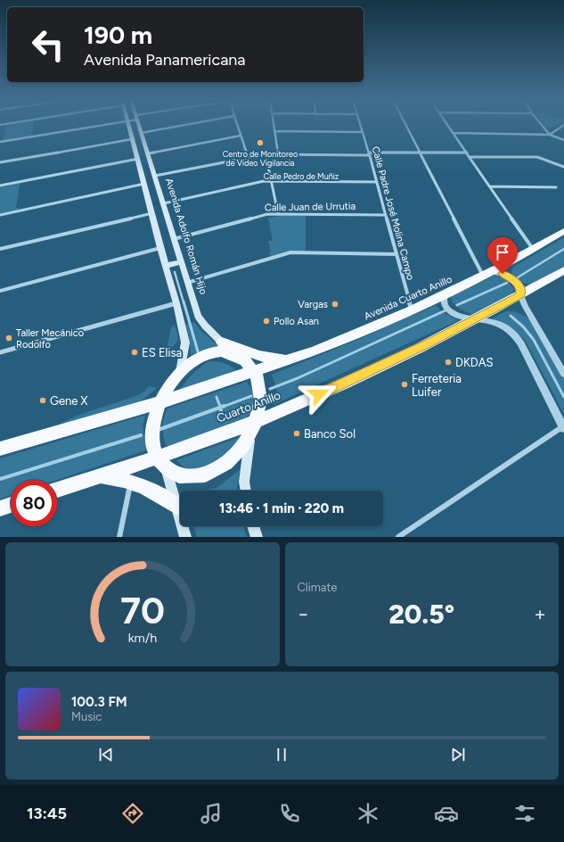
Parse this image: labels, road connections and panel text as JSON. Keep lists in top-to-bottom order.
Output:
{
  "streets": {
    "highway": ["Avenida Cuarto Anillo", "Cuarto Anillo"],
    "main road": ["Avenida Adolfo Román Hijo"],
    "street": ["Calle Pedro de Muñiz", "Calle Juan de Urrutia", "Calle Padre José Molina Campo"]
  },
  "crossings": [
    ["Calle Pedro de Muñiz", "Calle Padre José Molina Campo"],
    ["Calle Pedro de Muñiz", "Avenida Adolfo Román Hijo"],
    ["Calle Juan de Urrutia", "Calle Padre José Molina Campo"],
    ["Calle Juan de Urrutia", "Avenida Adolfo Román Hijo"],
    ["Calle Padre José Molina Campo", "Avenida Cuarto Anillo"],
    ["Avenida Adolfo Román Hijo", "Avenida Cuarto Anillo"]
  ],
  "places": [
    "Centro de Monitoreo de Video Vigilancia",
    "Vargas",
    "Pollo Asan",
    "Taller Mecánico Rodolfo",
    "ES Elisa",
    "DKDAS",
    "Ferreteria Luifer",
    "Gene X",
    "Banco Sol"
  ],
  "page": {
    "turn": ["190 m", "Avenida Panamericana"],
    "limit": "80",
    "trip": "13:46 · 1 min · 220 m",
    "tile": "Climate",
    "heat": ["−", "20.5°", "+"],
    "song": ["100.3 FM", "Music"],
    "tabs": "13:45",
    "gauge": ["70", "km/h"]
  }
}
